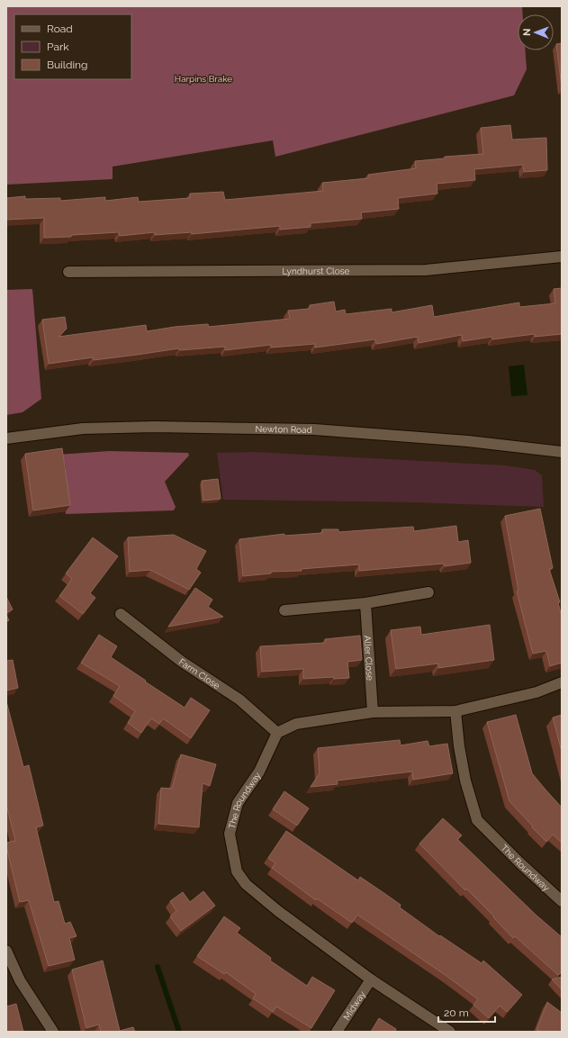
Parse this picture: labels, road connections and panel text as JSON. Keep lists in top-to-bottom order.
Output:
{
  "streets": {
    "street": [
      "Lyndhurst Close",
      "Newton Road",
      "Aller Close",
      "Farm Close",
      "The Roundway",
      "Midway"
    ]
  },
  "crossings": [
    ["Farm Close", "The Roundway"],
    ["The Roundway", "Midway"]
  ],
  "parks": ["Harpins Brake"],
  "legend": ["Road", "Park", "Building"],
  "scale_bar": "20 m",
  "north": "left"
}
